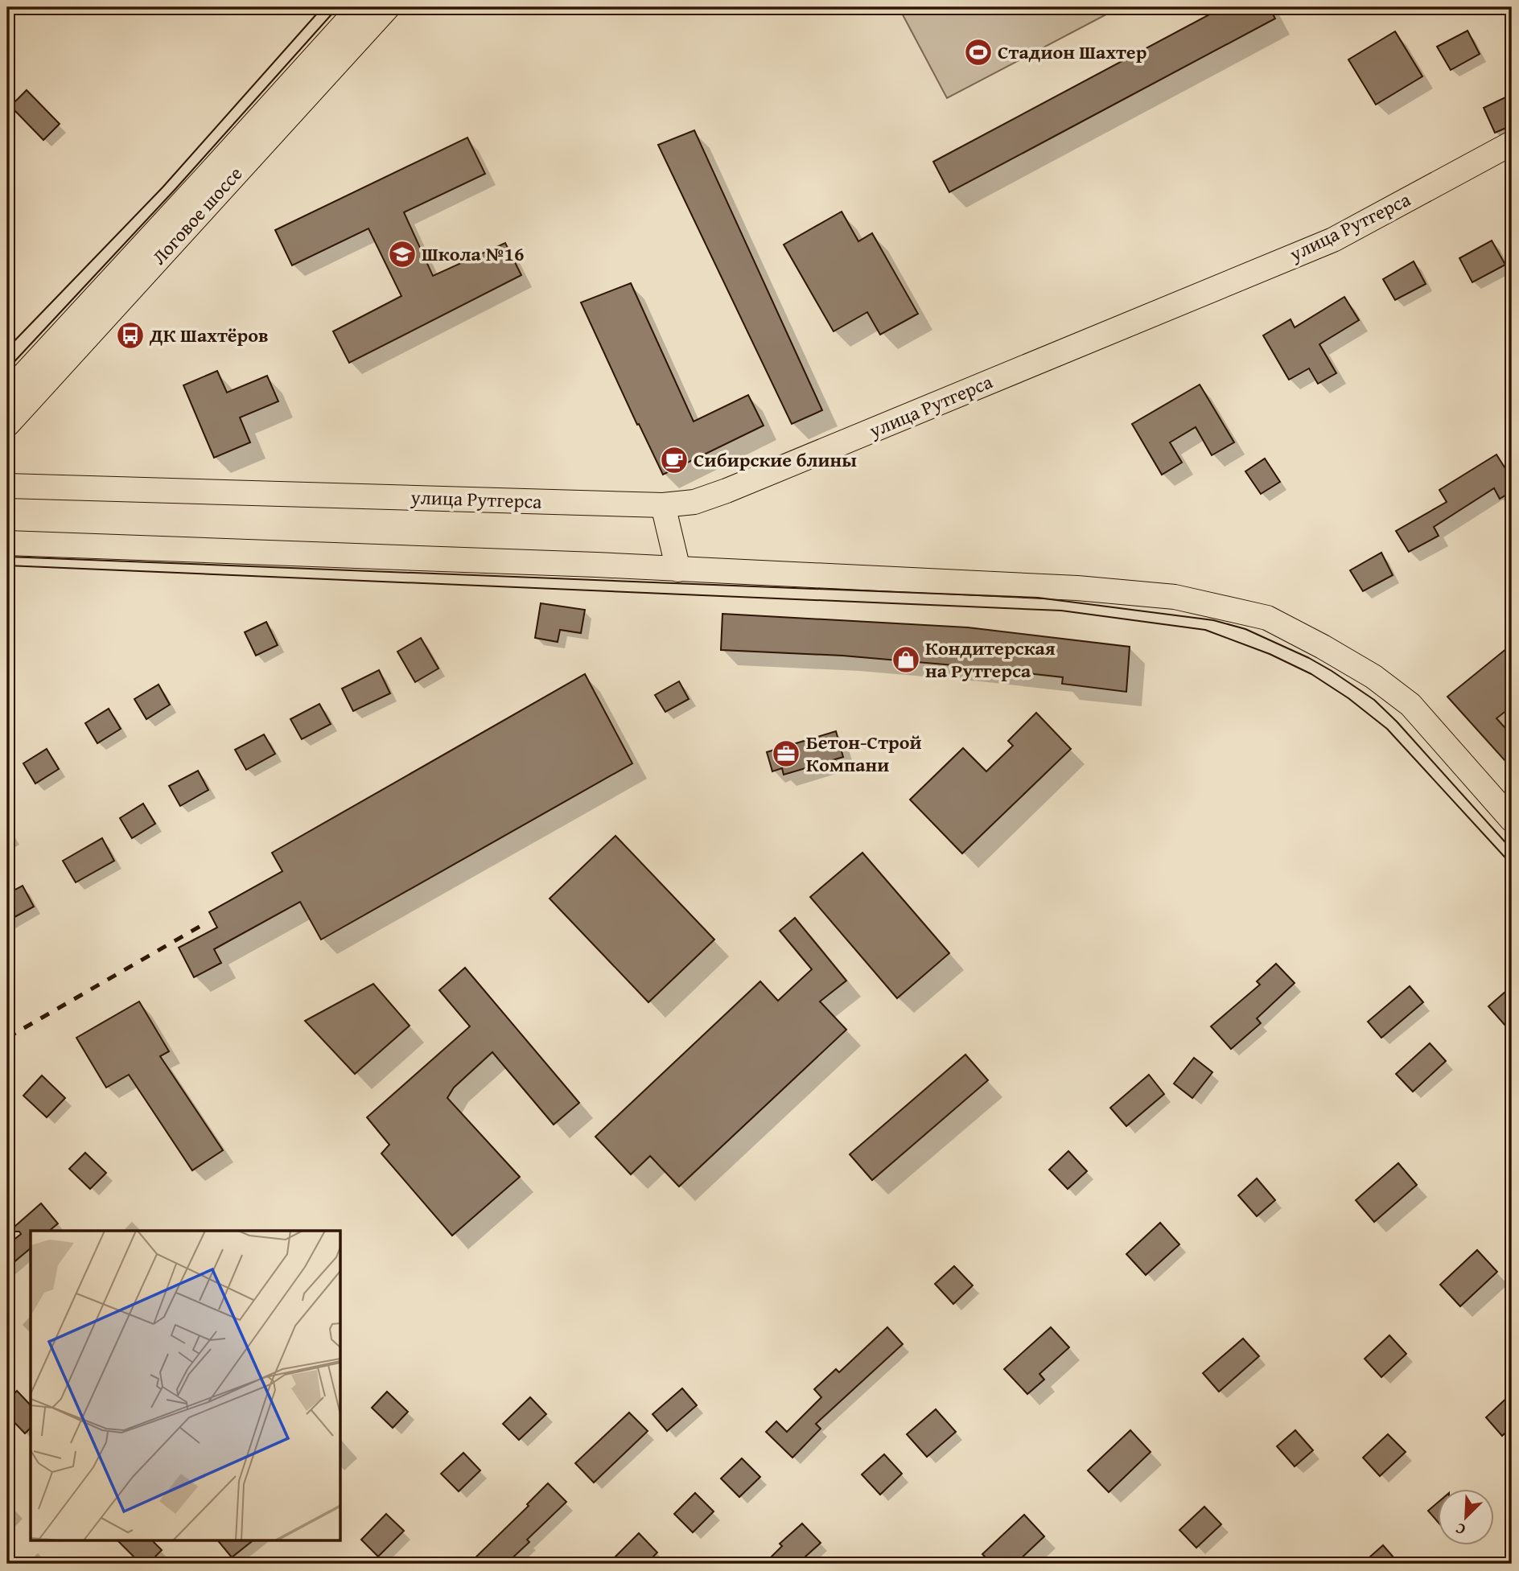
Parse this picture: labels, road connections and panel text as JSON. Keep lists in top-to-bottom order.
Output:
{
  "streets": {
    "main road": ["Логовое шоссе", "улица Рутгерса"]
  },
  "places": {
    "sports": ["Стадион Шахтер"],
    "school or university": ["Школа №16"],
    "bus stop": ["ДК Шахтёров"],
    "cafe": ["Сибирские блины"],
    "shop": ["Кондитерская на Рутгерса"],
    "office": ["Бетон-Строй Компани"]
  },
  "north": "bottom left"
}
